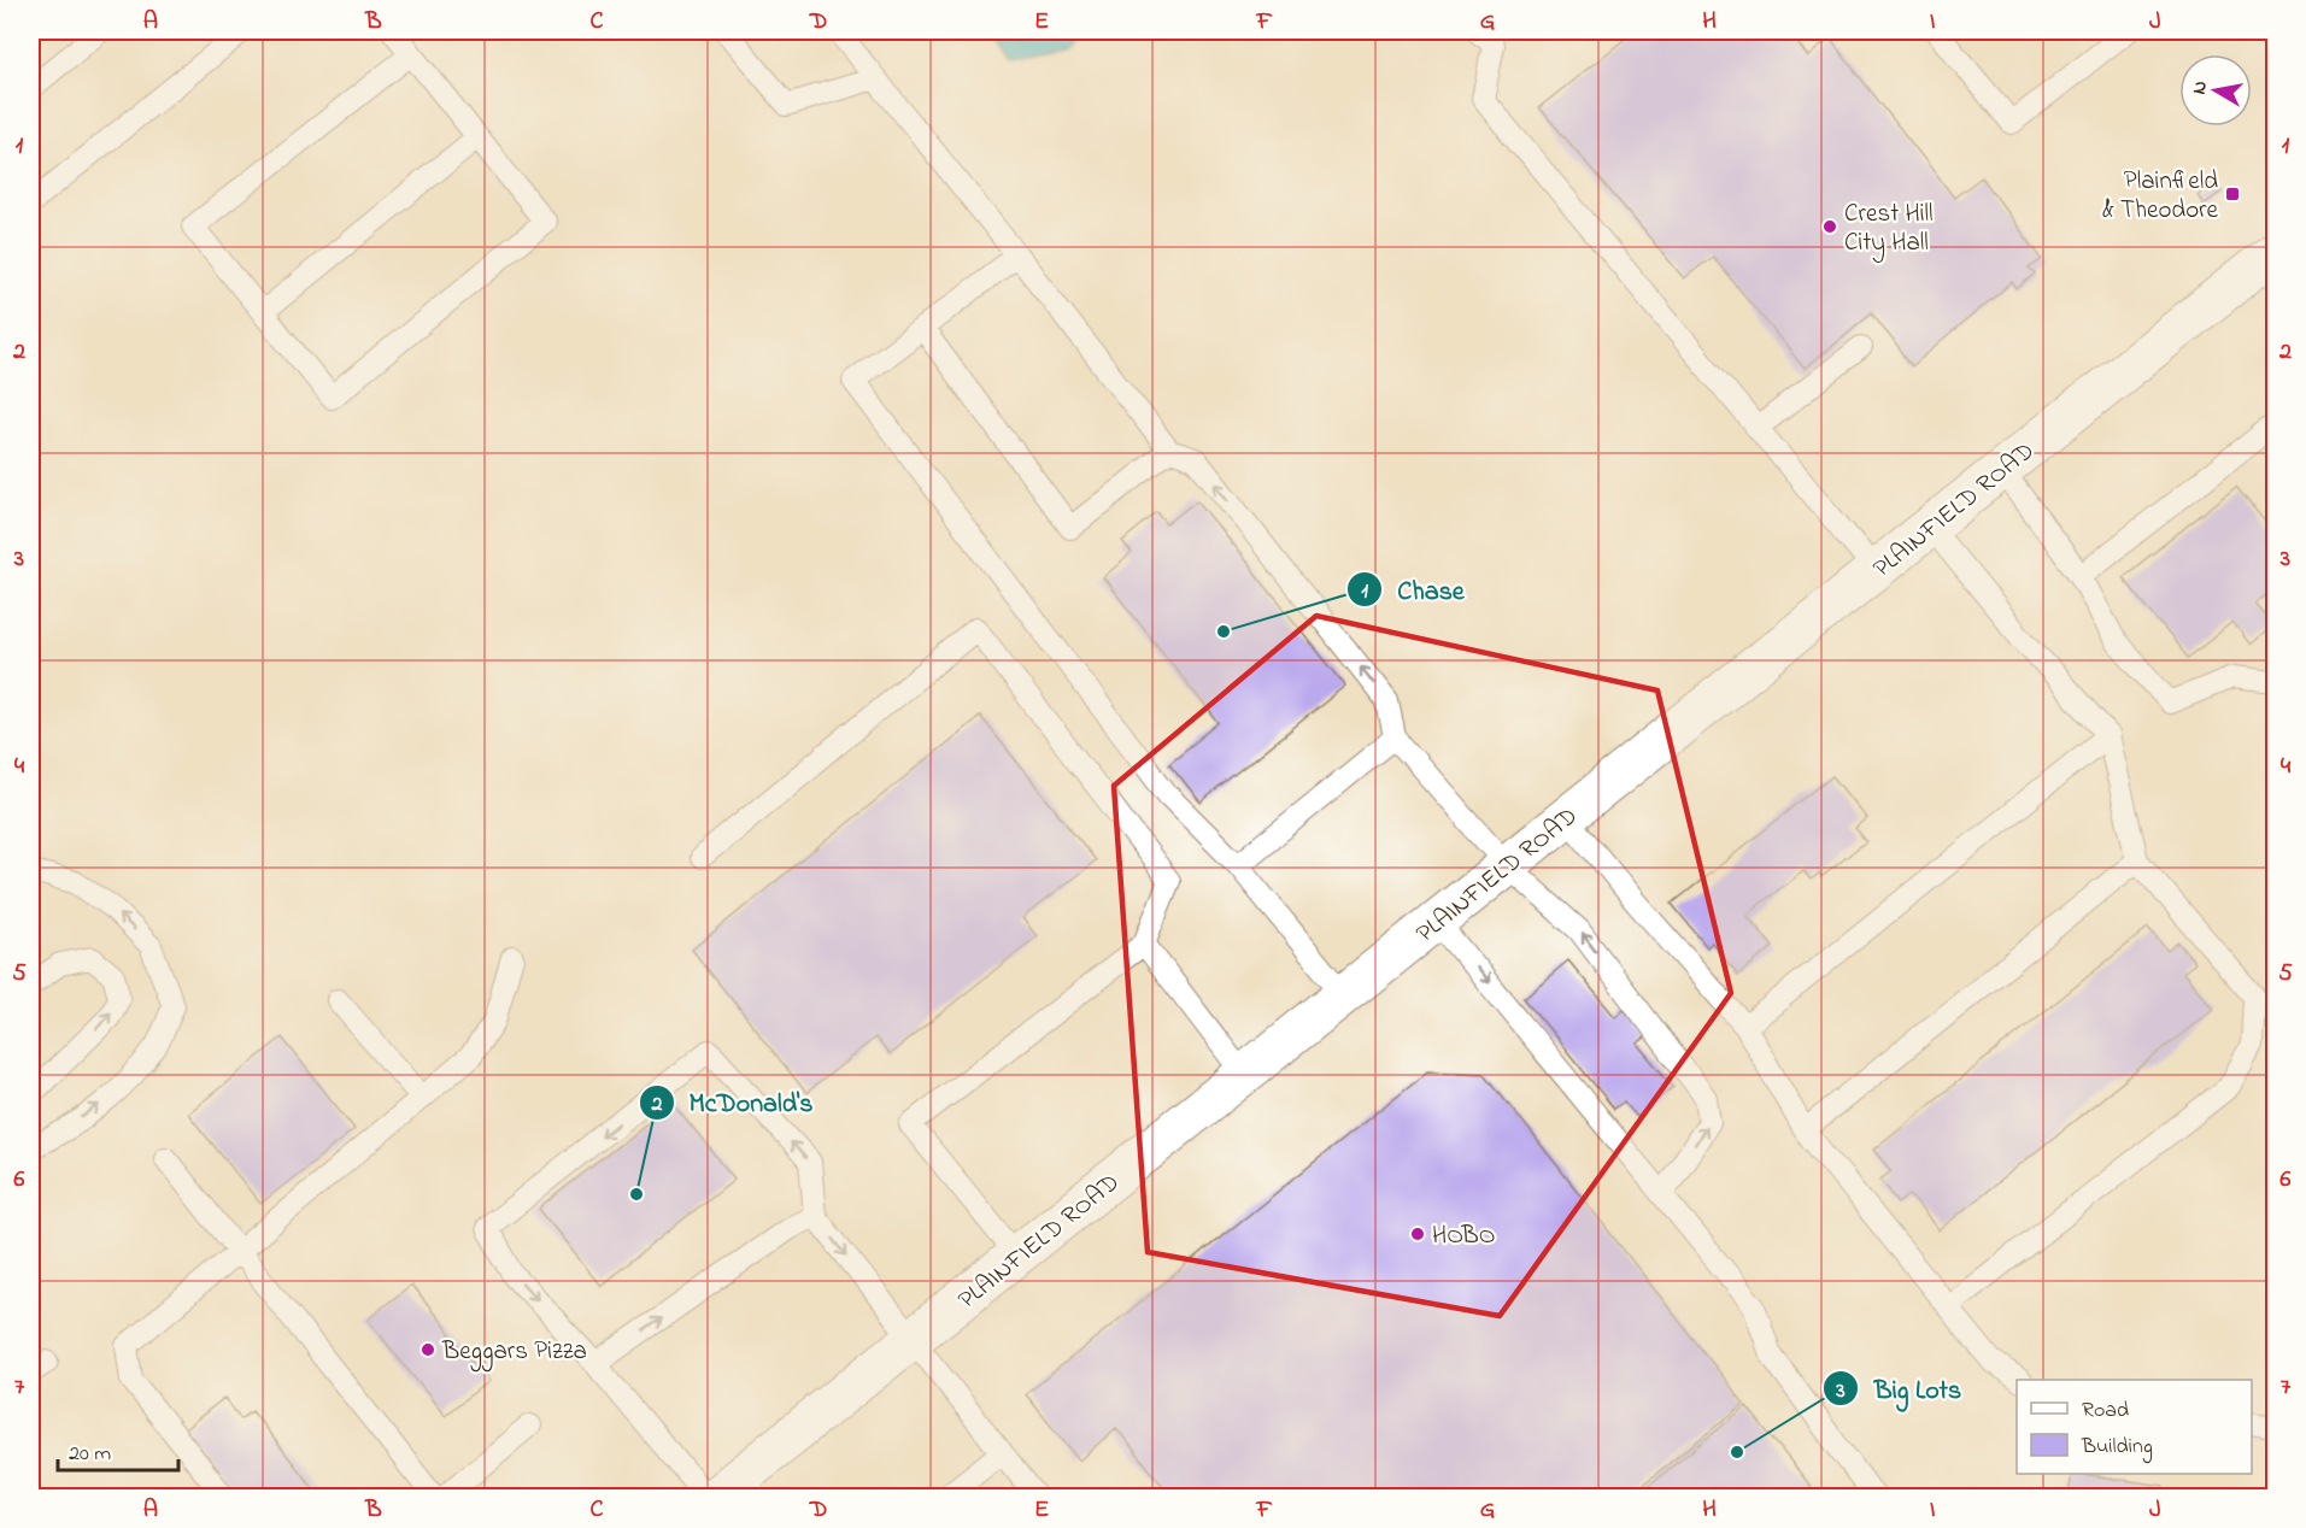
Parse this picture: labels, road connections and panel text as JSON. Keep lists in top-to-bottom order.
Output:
{
  "streets": {
    "main road": ["PLAINFIELD ROAD"]
  },
  "places": {
    "transit": ["Plainfield & Theodore"],
    "other": [
      "Crest Hill City Hall",
      "Chase",
      "McDonald's",
      "HOBO",
      "Beggars Pizza",
      "Big Lots"
    ]
  },
  "legend": ["Road", "Building"],
  "scale_bar": "20 m",
  "north": "left",
  "grid": {
    "columns": [
      "A",
      "B",
      "C",
      "D",
      "E",
      "F",
      "G",
      "H",
      "I",
      "J"
    ],
    "rows": [
      "1",
      "2",
      "3",
      "4",
      "5",
      "6",
      "7"
    ]
  }
}
